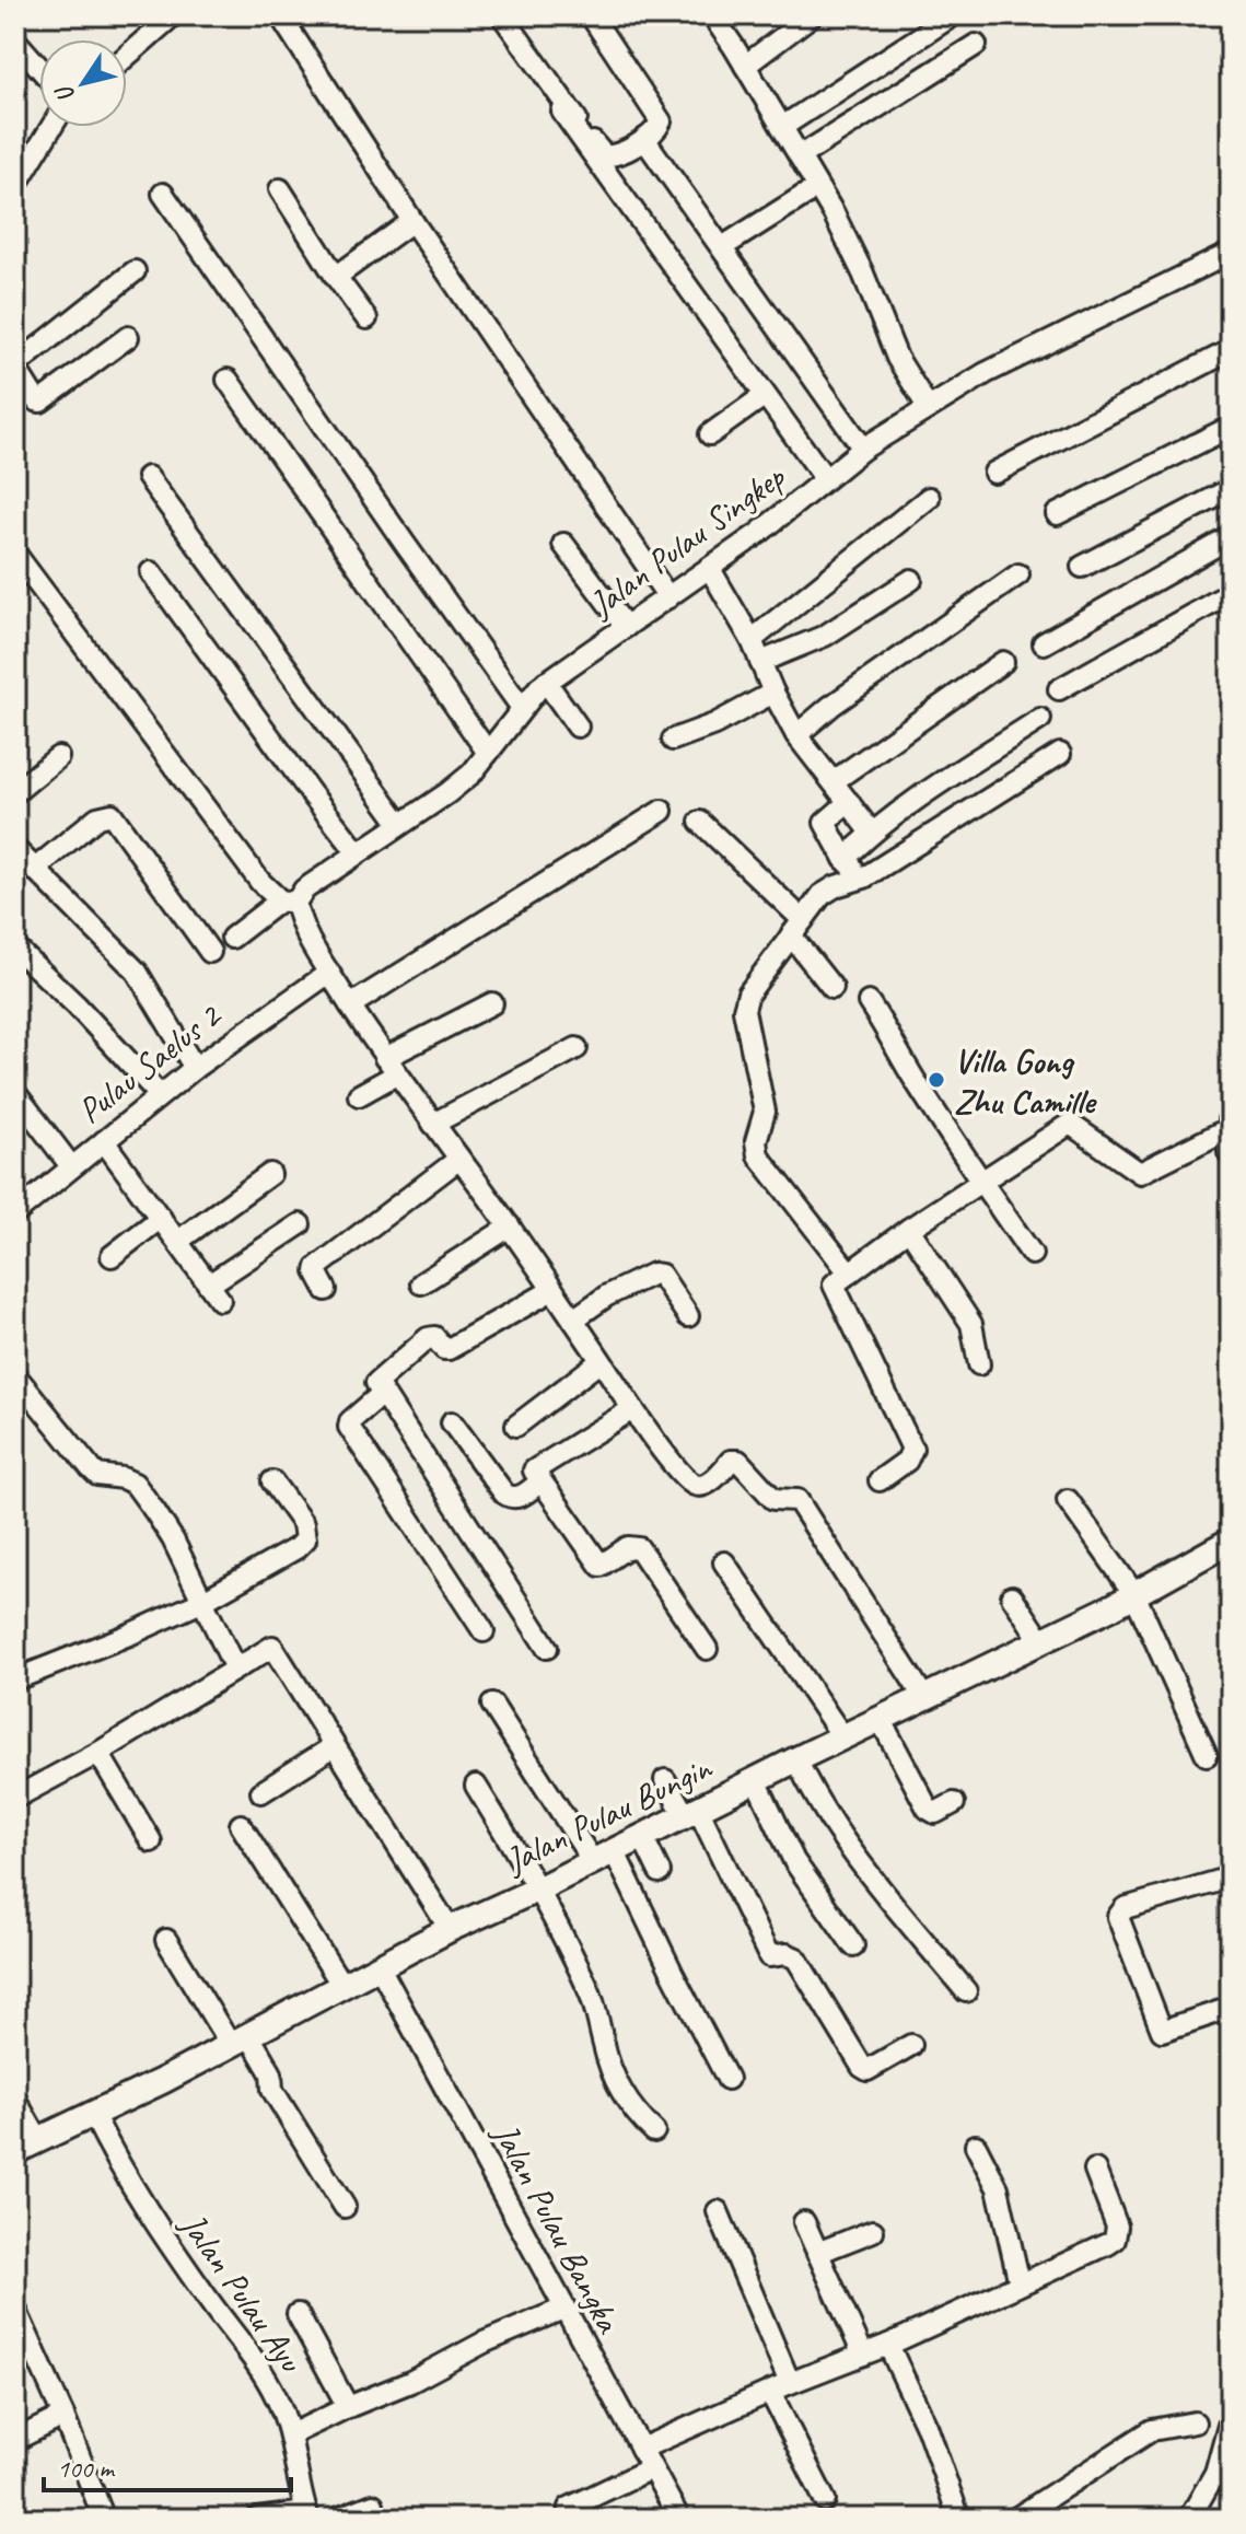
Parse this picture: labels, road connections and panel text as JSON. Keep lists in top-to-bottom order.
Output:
{
  "streets": {
    "street": [
      "Jalan Pulau Singkep",
      "Pulau Saelus 2",
      "Jalan Pulau Bungin",
      "Jalan Pulau Bangka",
      "Jalan Pulau Ayu"
    ]
  },
  "crossings": [
    ["Jalan Pulau Bungin", "Jalan Pulau Bangka"],
    ["Jalan Pulau Bungin", "Jalan Pulau Ayu"]
  ],
  "places": ["Villa Gong Zhu Camille"],
  "scale_bar": "100 m",
  "north": "bottom left"
}
